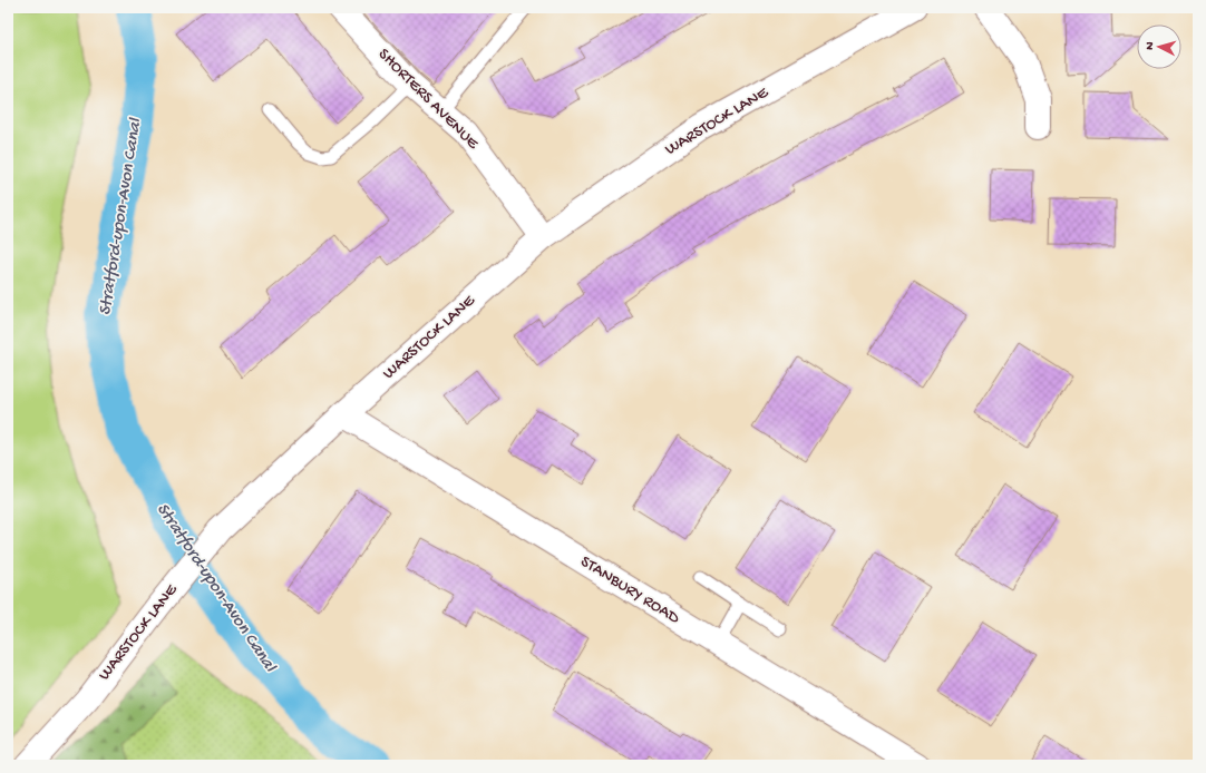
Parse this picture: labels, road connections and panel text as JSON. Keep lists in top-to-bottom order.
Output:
{
  "streets": {
    "street": ["SHORTERS AVENUE", "WARSTOCK LANE", "STANBURY ROAD"]
  },
  "crossings": [
    ["SHORTERS AVENUE", "WARSTOCK LANE"],
    ["WARSTOCK LANE", "STANBURY ROAD"]
  ],
  "water": ["Stratford-upon-Avon Canal"],
  "north": "left"
}
